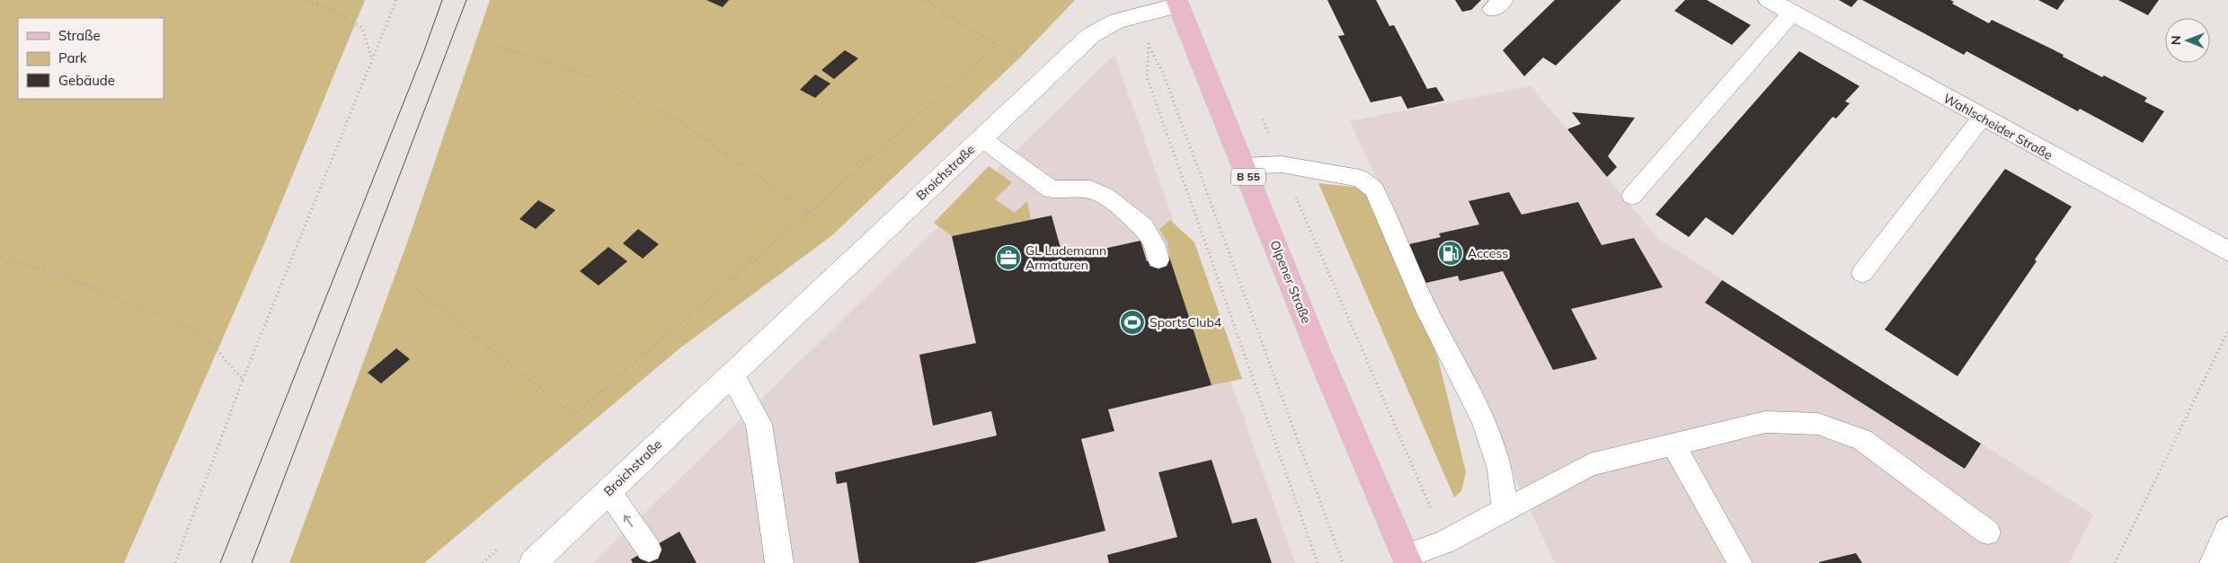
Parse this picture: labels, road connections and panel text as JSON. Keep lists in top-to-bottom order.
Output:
{
  "streets": {
    "main road": ["B 55", "Olpener Straße"],
    "street": ["Wahlscheider Straße", "Broichstraße"]
  },
  "crossings": [
    ["Broichstraße", "Olpener Straße"]
  ],
  "places": {
    "fuel station": ["Access"],
    "office": ["GL Ludemann Armaturen"],
    "sports": ["SportsClub4"]
  },
  "legend": ["Straße", "Park", "Gebäude"],
  "north": "left"
}
